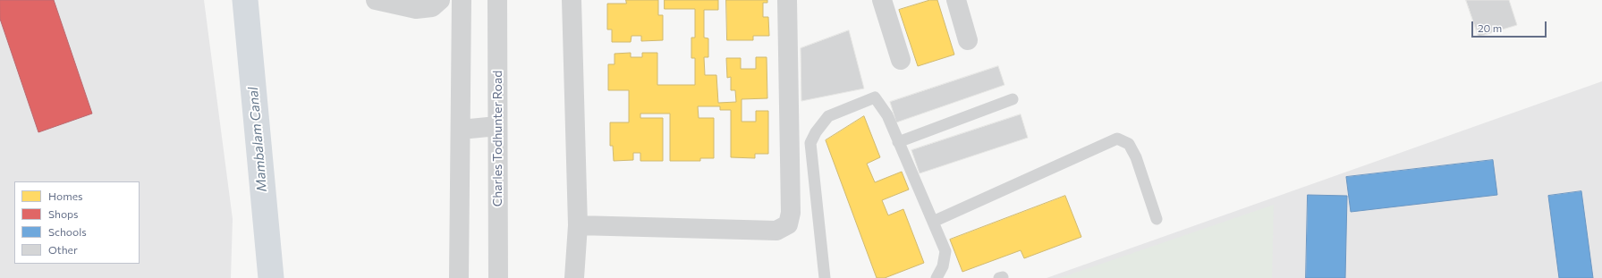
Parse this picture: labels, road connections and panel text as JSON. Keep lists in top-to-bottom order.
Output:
{
  "streets": {
    "street": ["Charles Todhunter Road"]
  },
  "water": ["Mambalam Canal"],
  "legend": [
    "Homes",
    "Shops",
    "Schools",
    "Other"
  ],
  "scale_bar": "20 m"
}
